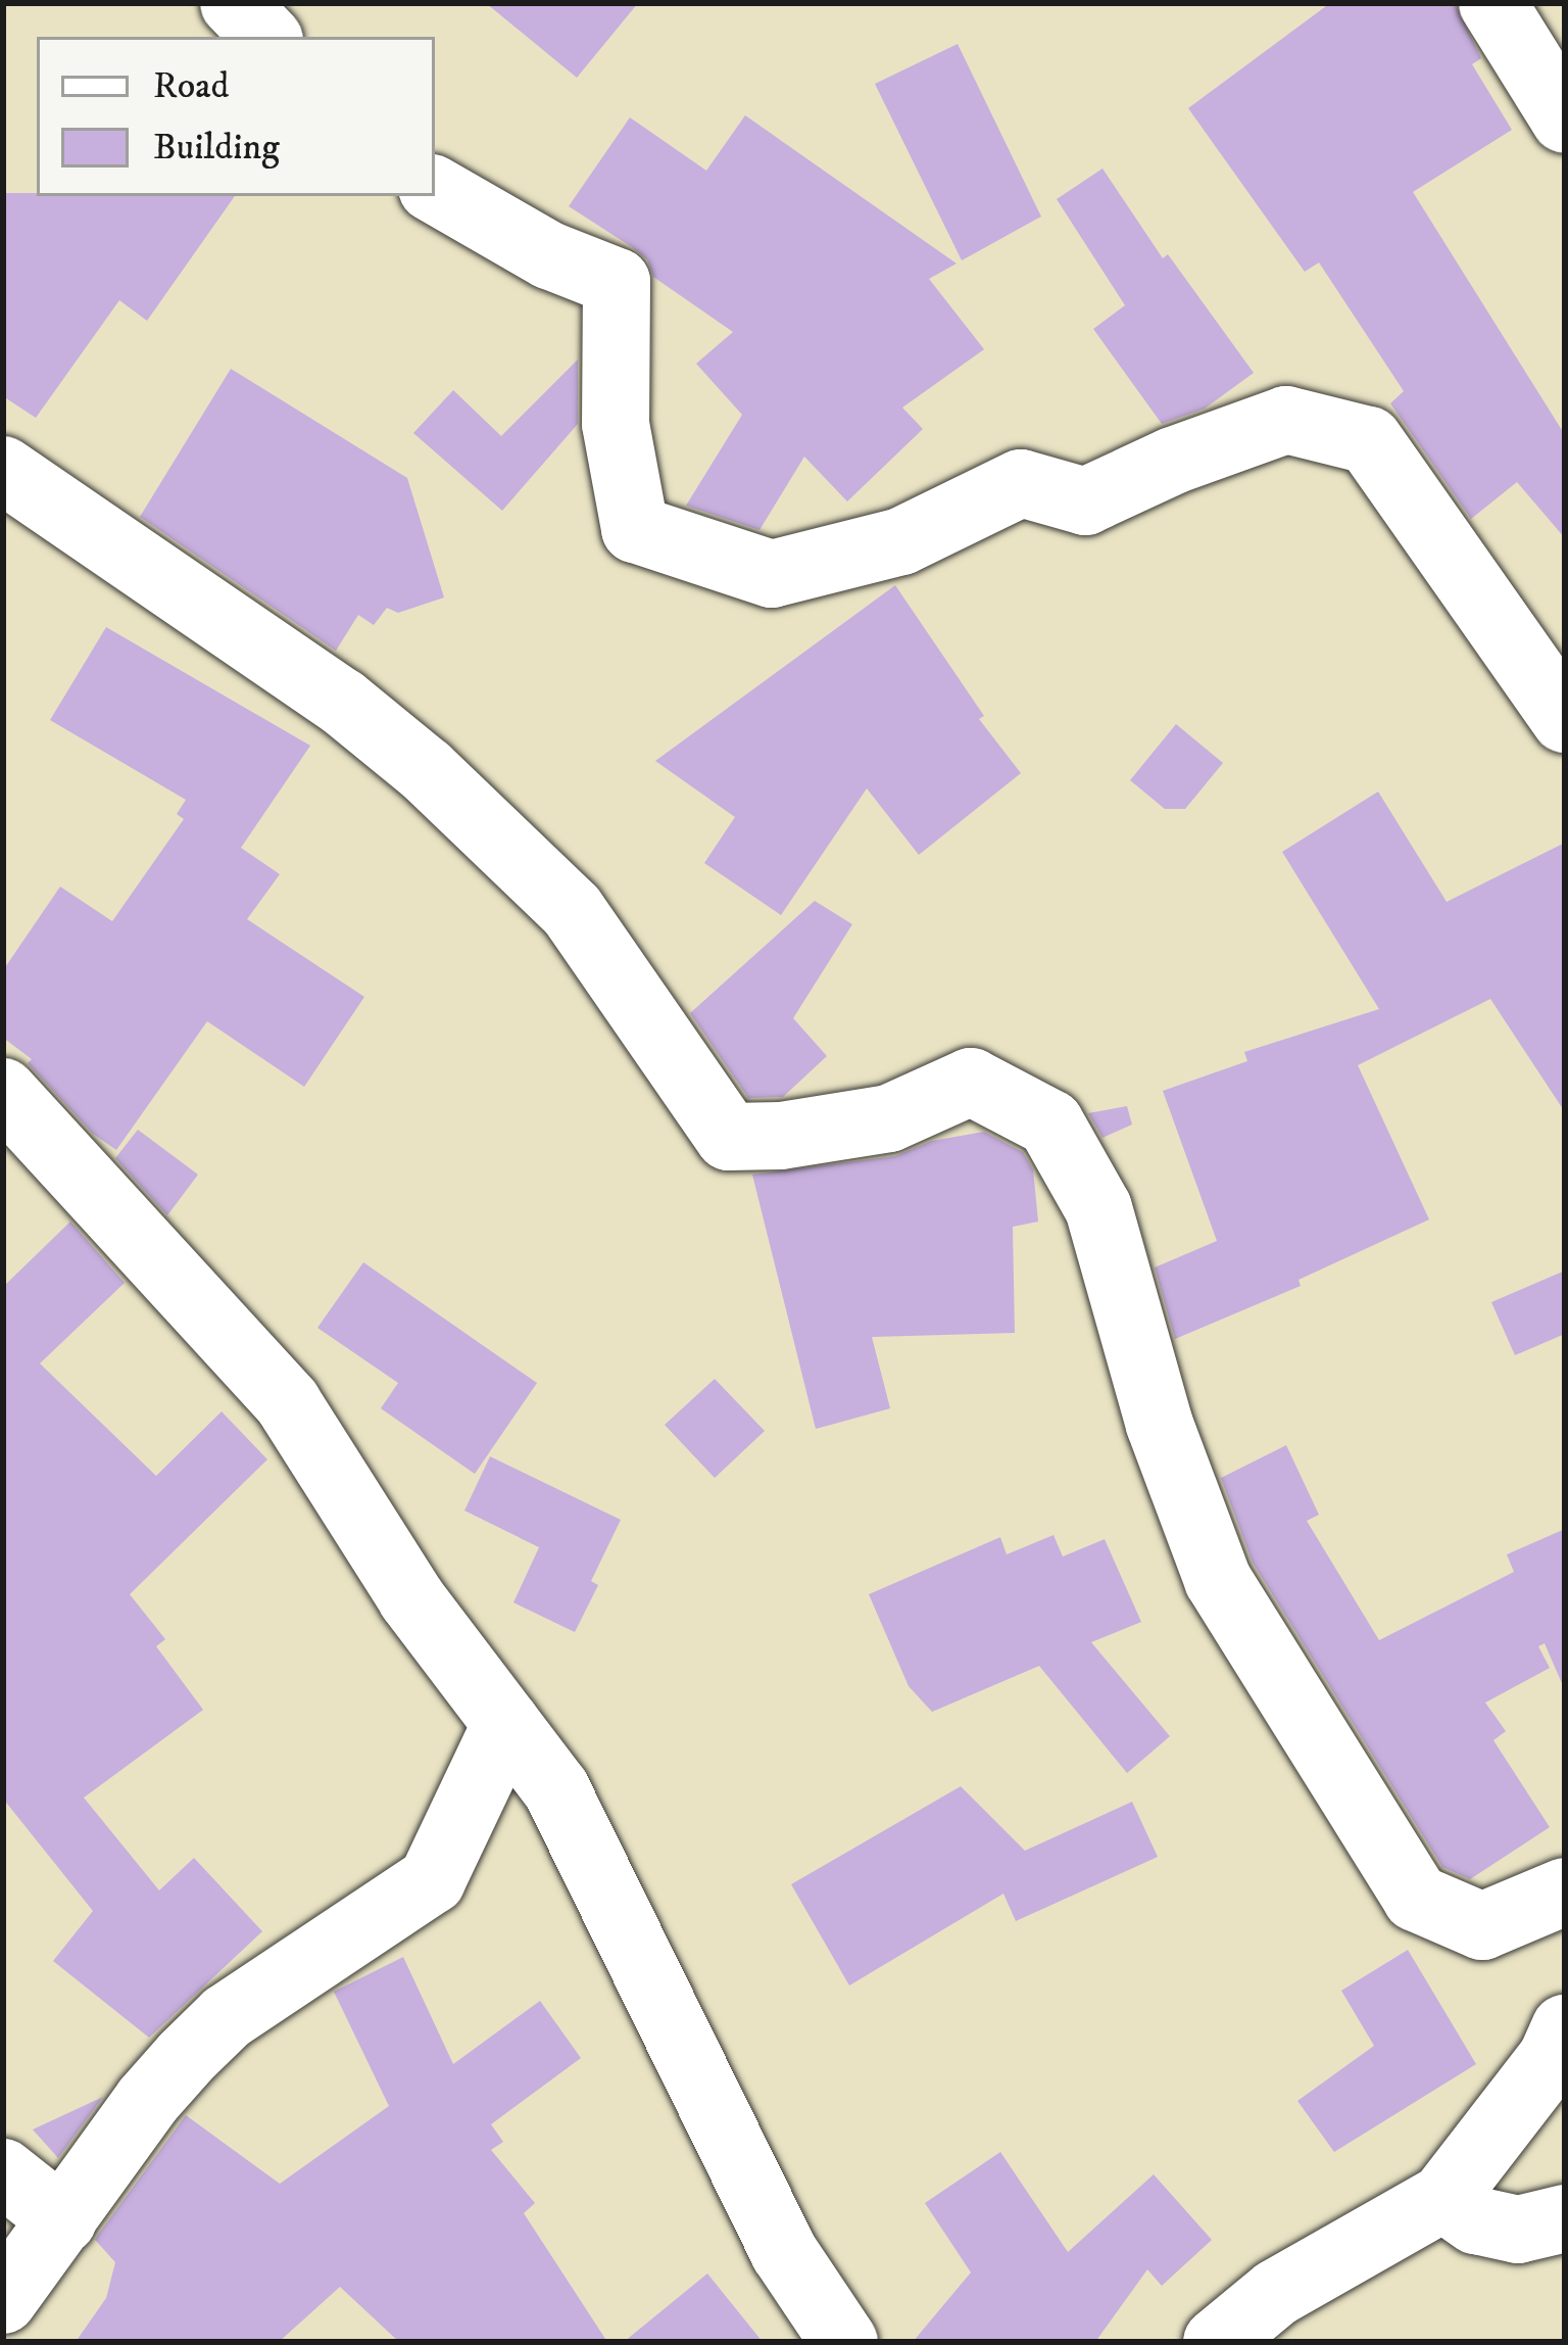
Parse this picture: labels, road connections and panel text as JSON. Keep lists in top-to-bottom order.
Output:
{
  "legend": ["Road", "Building"]
}
